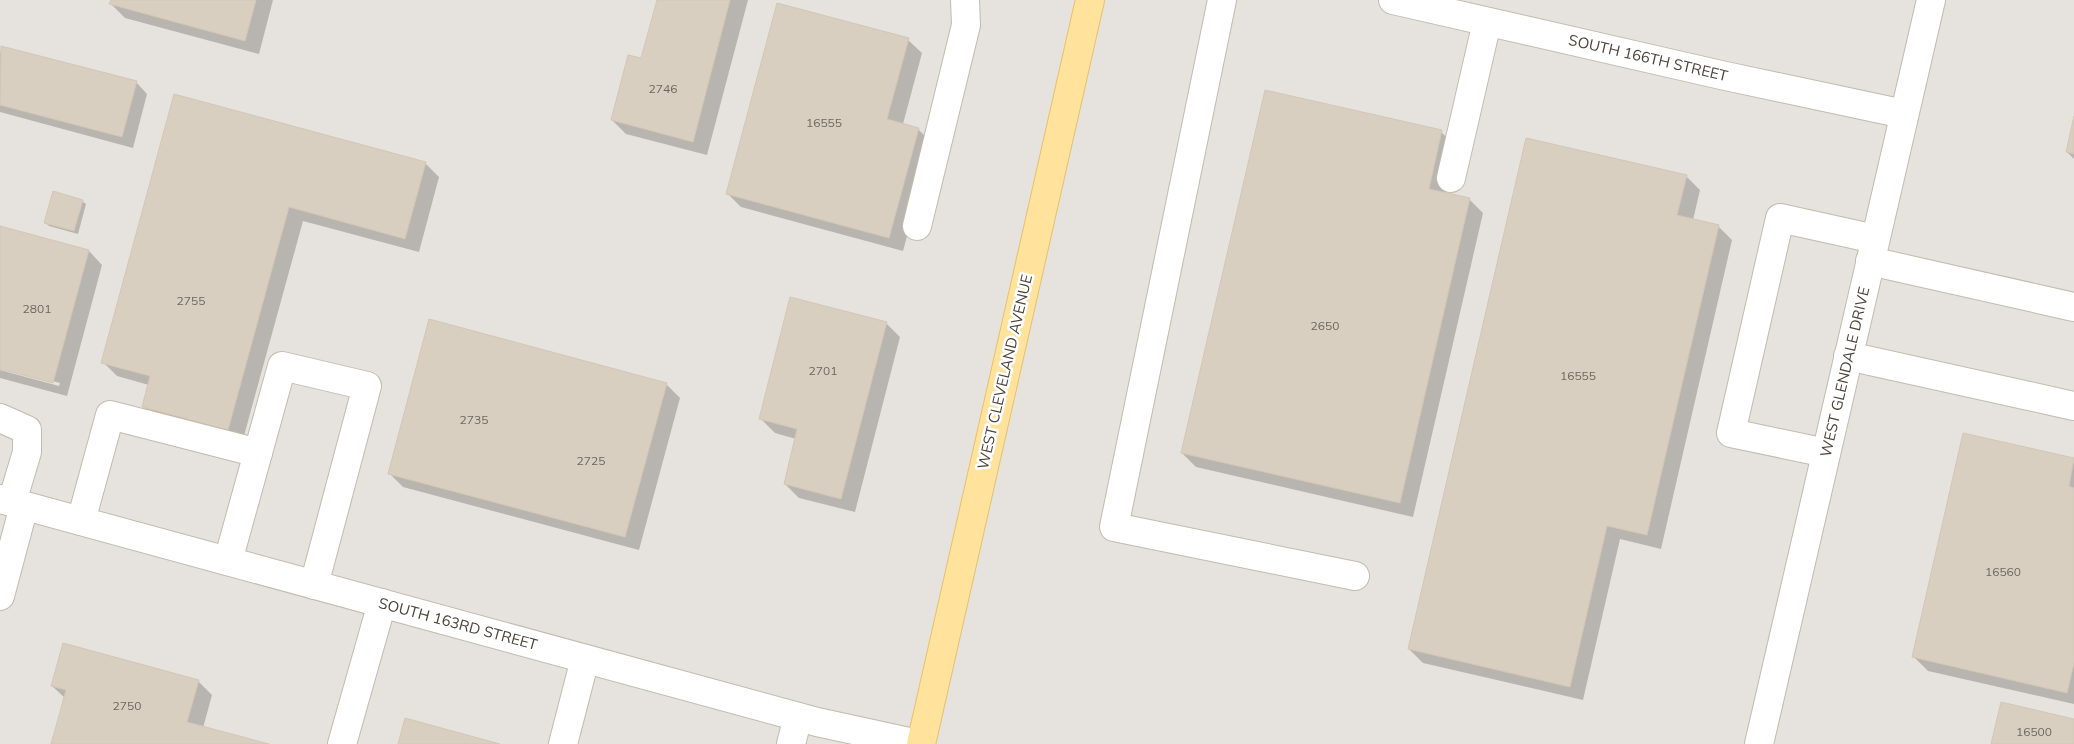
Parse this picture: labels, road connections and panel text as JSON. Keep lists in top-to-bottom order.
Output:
{
  "streets": {
    "main road": ["WEST CLEVELAND AVENUE"],
    "street": ["SOUTH 166TH STREET", "WEST GLENDALE DRIVE", "SOUTH 163RD STREET"]
  },
  "crossings": [
    ["SOUTH 166TH STREET", "WEST GLENDALE DRIVE"],
    ["WEST CLEVELAND AVENUE", "SOUTH 163RD STREET"]
  ],
  "house_numbers": [
    "2746",
    "16555",
    "2755",
    "2801",
    "2650",
    "2701",
    "16555",
    "2735",
    "2725",
    "16560",
    "2750",
    "16500"
  ]
}
